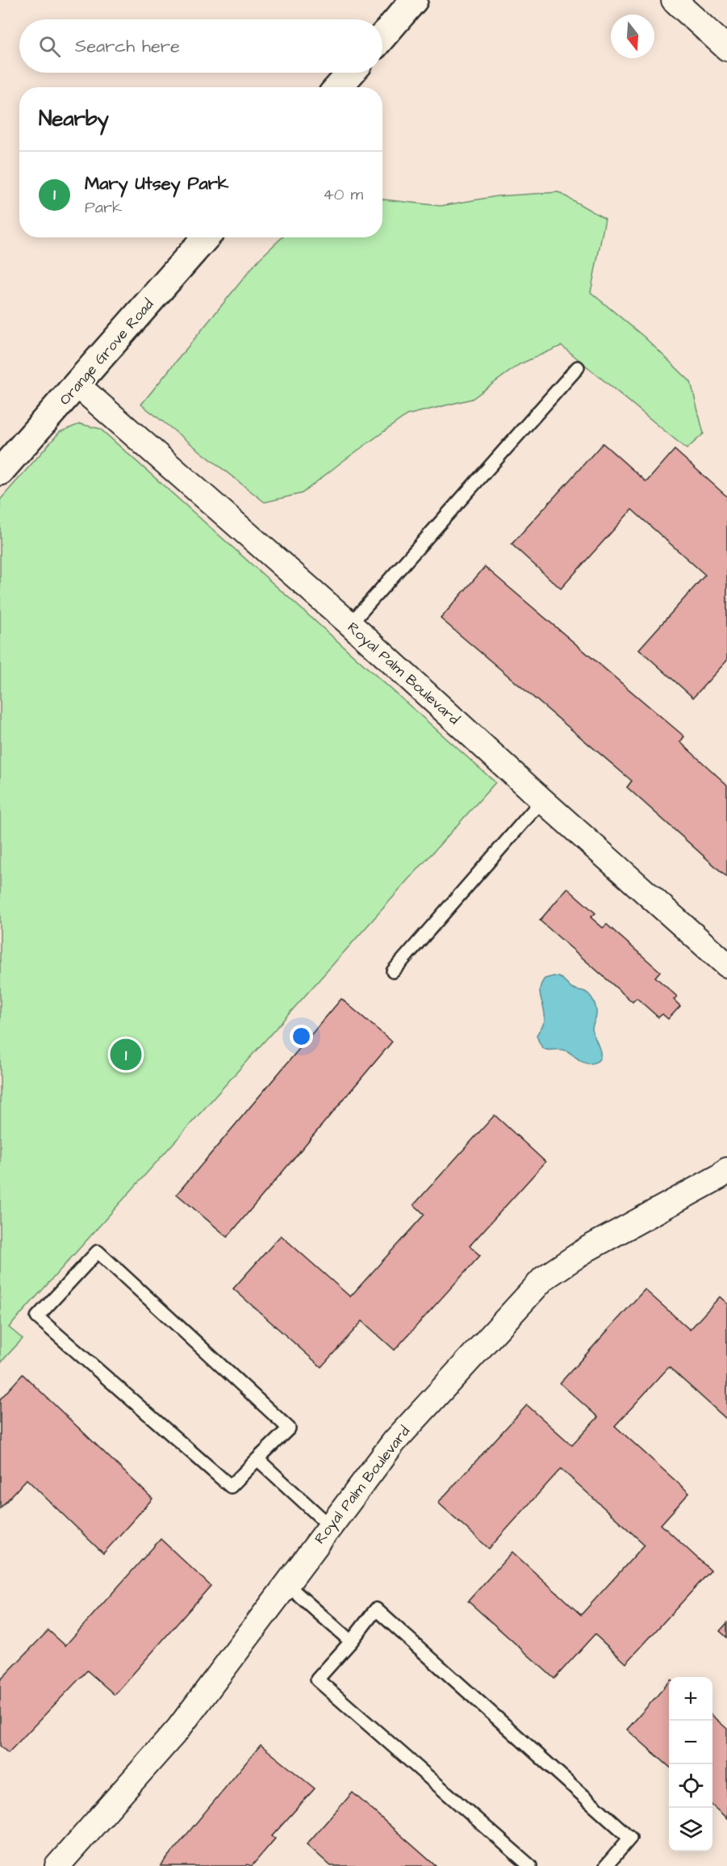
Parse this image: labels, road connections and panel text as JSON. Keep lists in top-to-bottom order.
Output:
{
  "streets": {
    "street": ["Orange Grove Road", "Royal Palm Boulevard"]
  },
  "crossings": [
    ["Orange Grove Road", "Royal Palm Boulevard"]
  ],
  "north": "bottom",
  "page": {
    "search": "Search here",
    "heading": "Nearby",
    "list": [
      {
        "mark": "1",
        "name": "Mary Utsey Park",
        "note": "Park",
        "value": "40 m"
      }
    ],
    "pins": "1",
    "map_buttons": ["+", "−"]
  }
}
